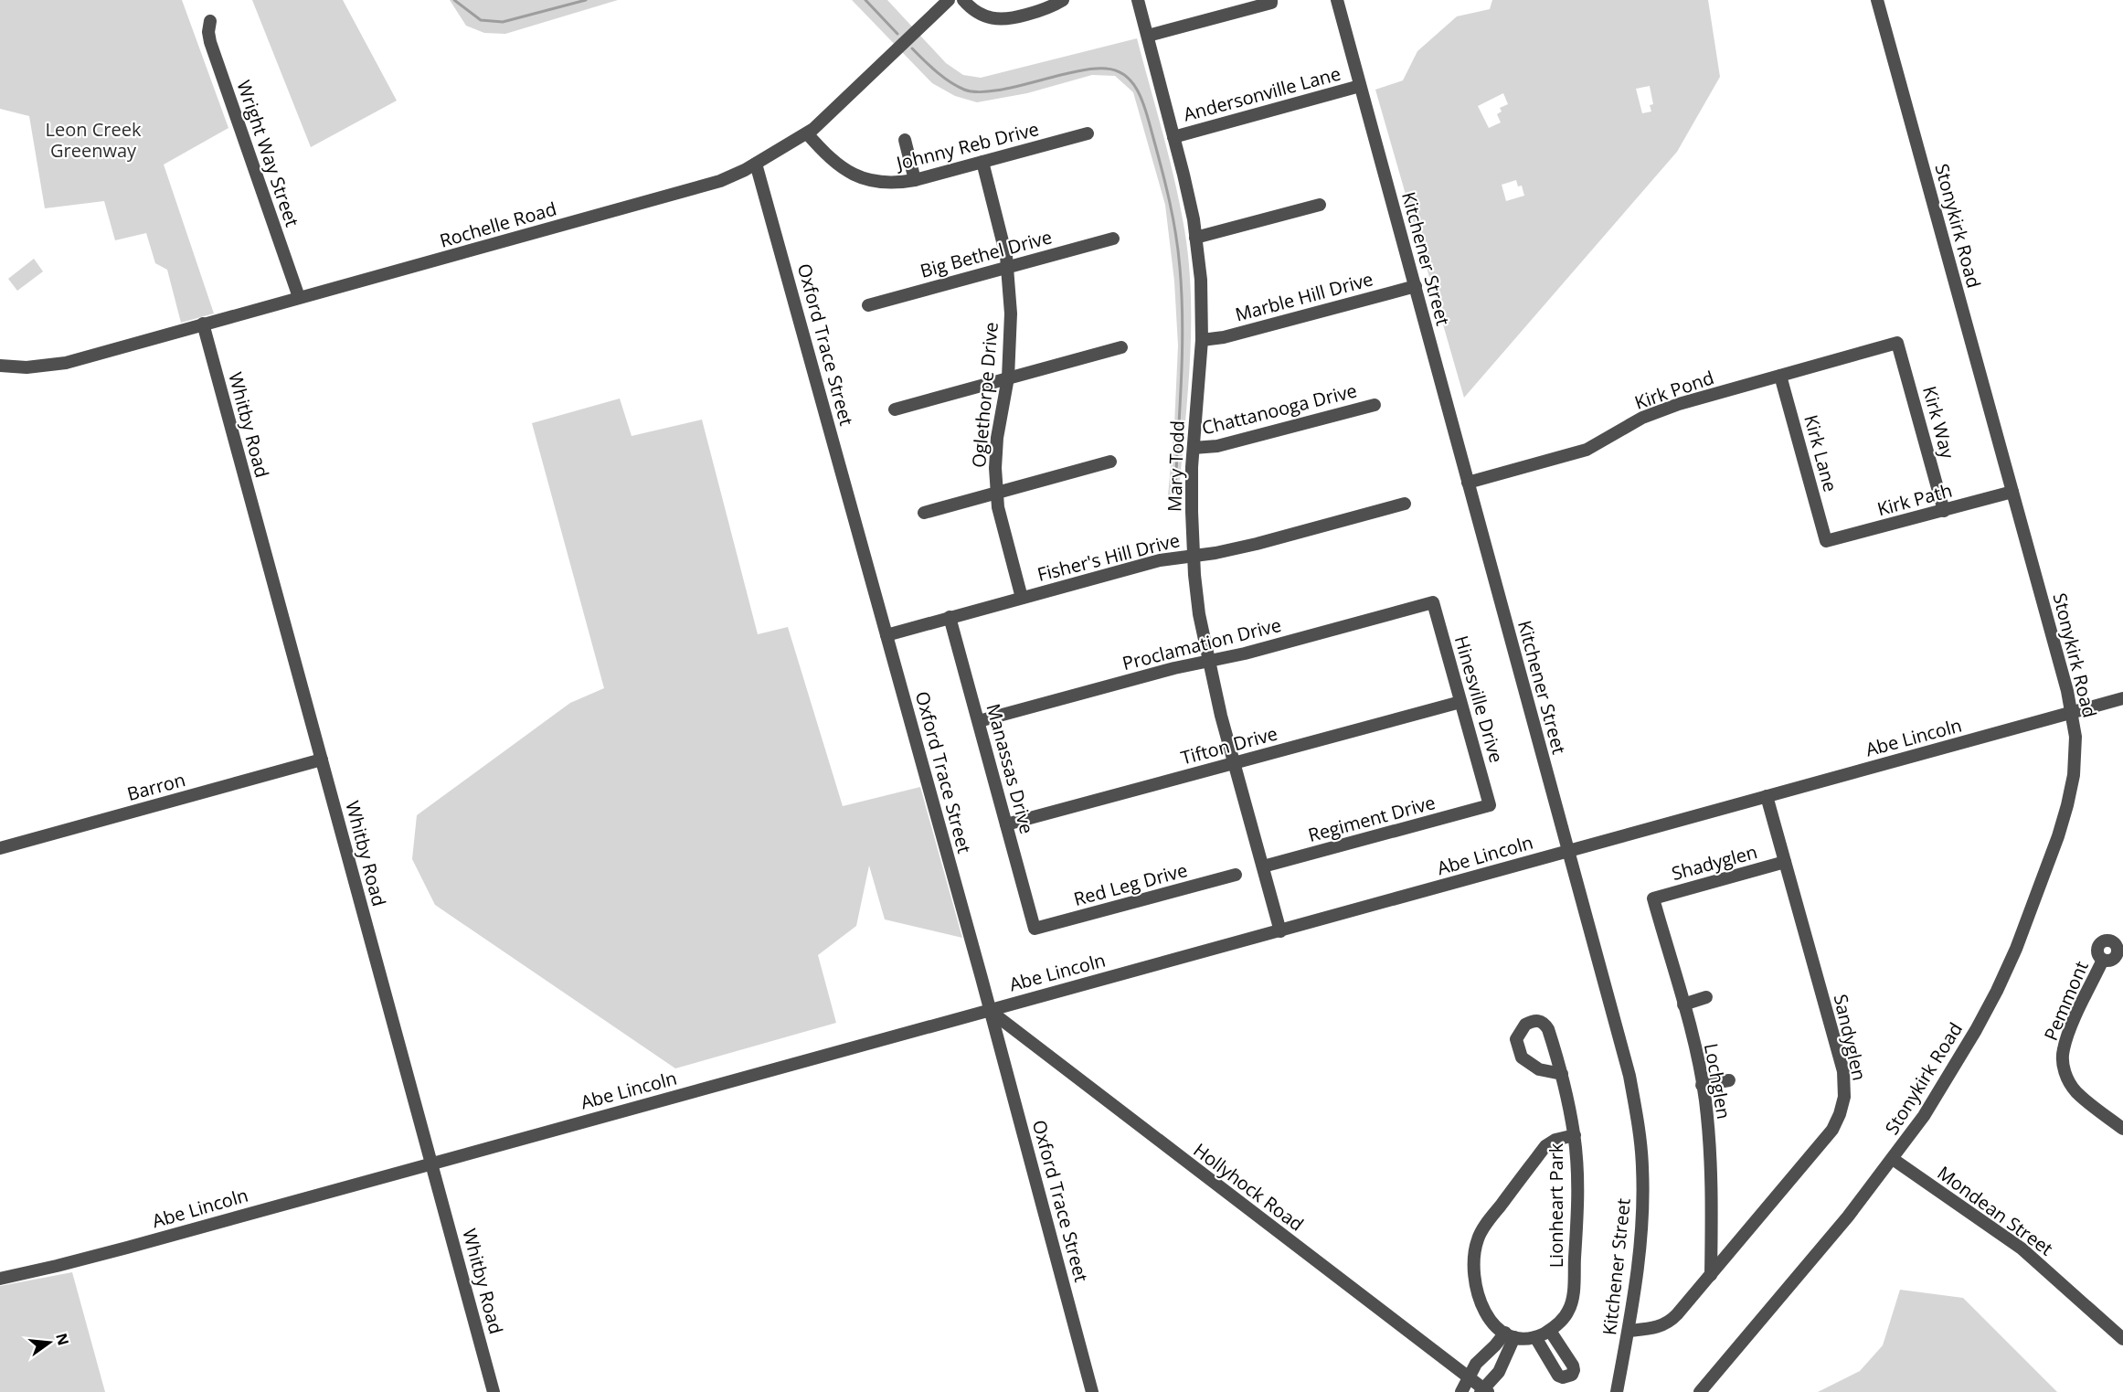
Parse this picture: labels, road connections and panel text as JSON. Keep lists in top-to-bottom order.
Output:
{
  "streets": {
    "street": [
      "Andersonville Lane",
      "Johnny Reb Drive",
      "Wright Way Street",
      "Rochelle Road",
      "Stonykirk Road",
      "Big Bethel Drive",
      "Kitchener Street",
      "Marble Hill Drive",
      "Oxford Trace Street",
      "Kirk Pond",
      "Oglethorpe Drive",
      "Chattanooga Drive",
      "Kirk Way",
      "Whitby Road",
      "Kirk Lane",
      "Mary Todd",
      "Kirk Path",
      "Fisher's Hill Drive",
      "Proclamation Drive",
      "Hinesville Drive",
      "Abe Lincoln",
      "Tifton Drive",
      "Manassas Drive",
      "Barron",
      "Regiment Drive",
      "Shadyglen",
      "Red Leg Drive",
      "Pemmont",
      "Sandyglen",
      "Lochglen",
      "Hollyhock Road",
      "Lionheart Park",
      "Mondean Street"
    ]
  },
  "crossings": [
    ["Andersonville Lane", "Kitchener Street"],
    ["Andersonville Lane", "Mary Todd"],
    ["Johnny Reb Drive", "Rochelle Road"],
    ["Johnny Reb Drive", "Oglethorpe Drive"],
    ["Wright Way Street", "Rochelle Road"],
    ["Rochelle Road", "Oxford Trace Street"],
    ["Rochelle Road", "Whitby Road"],
    ["Stonykirk Road", "Kirk Path"],
    ["Stonykirk Road", "Abe Lincoln"],
    ["Stonykirk Road", "Mondean Street"],
    ["Big Bethel Drive", "Oglethorpe Drive"],
    ["Kitchener Street", "Marble Hill Drive"],
    ["Kitchener Street", "Kirk Pond"],
    ["Kitchener Street", "Abe Lincoln"],
    ["Kitchener Street", "Sandyglen"],
    ["Marble Hill Drive", "Mary Todd"],
    ["Oxford Trace Street", "Fisher's Hill Drive"],
    ["Oxford Trace Street", "Abe Lincoln"],
    ["Oxford Trace Street", "Hollyhock Road"],
    ["Kirk Pond", "Kirk Way"],
    ["Kirk Pond", "Kirk Lane"],
    ["Oglethorpe Drive", "Fisher's Hill Drive"],
    ["Chattanooga Drive", "Mary Todd"],
    ["Kirk Way", "Kirk Path"],
    ["Whitby Road", "Abe Lincoln"],
    ["Whitby Road", "Barron"],
    ["Kirk Lane", "Kirk Path"],
    ["Mary Todd", "Fisher's Hill Drive"],
    ["Mary Todd", "Proclamation Drive"],
    ["Mary Todd", "Abe Lincoln"],
    ["Mary Todd", "Tifton Drive"],
    ["Mary Todd", "Regiment Drive"],
    ["Fisher's Hill Drive", "Manassas Drive"],
    ["Proclamation Drive", "Hinesville Drive"],
    ["Proclamation Drive", "Manassas Drive"],
    ["Hinesville Drive", "Tifton Drive"],
    ["Hinesville Drive", "Regiment Drive"],
    ["Abe Lincoln", "Sandyglen"],
    ["Abe Lincoln", "Hollyhock Road"],
    ["Tifton Drive", "Manassas Drive"],
    ["Manassas Drive", "Red Leg Drive"],
    ["Shadyglen", "Sandyglen"],
    ["Shadyglen", "Lochglen"],
    ["Sandyglen", "Lochglen"]
  ],
  "parks": ["Leon Creek Greenway"],
  "north": "right"
}
